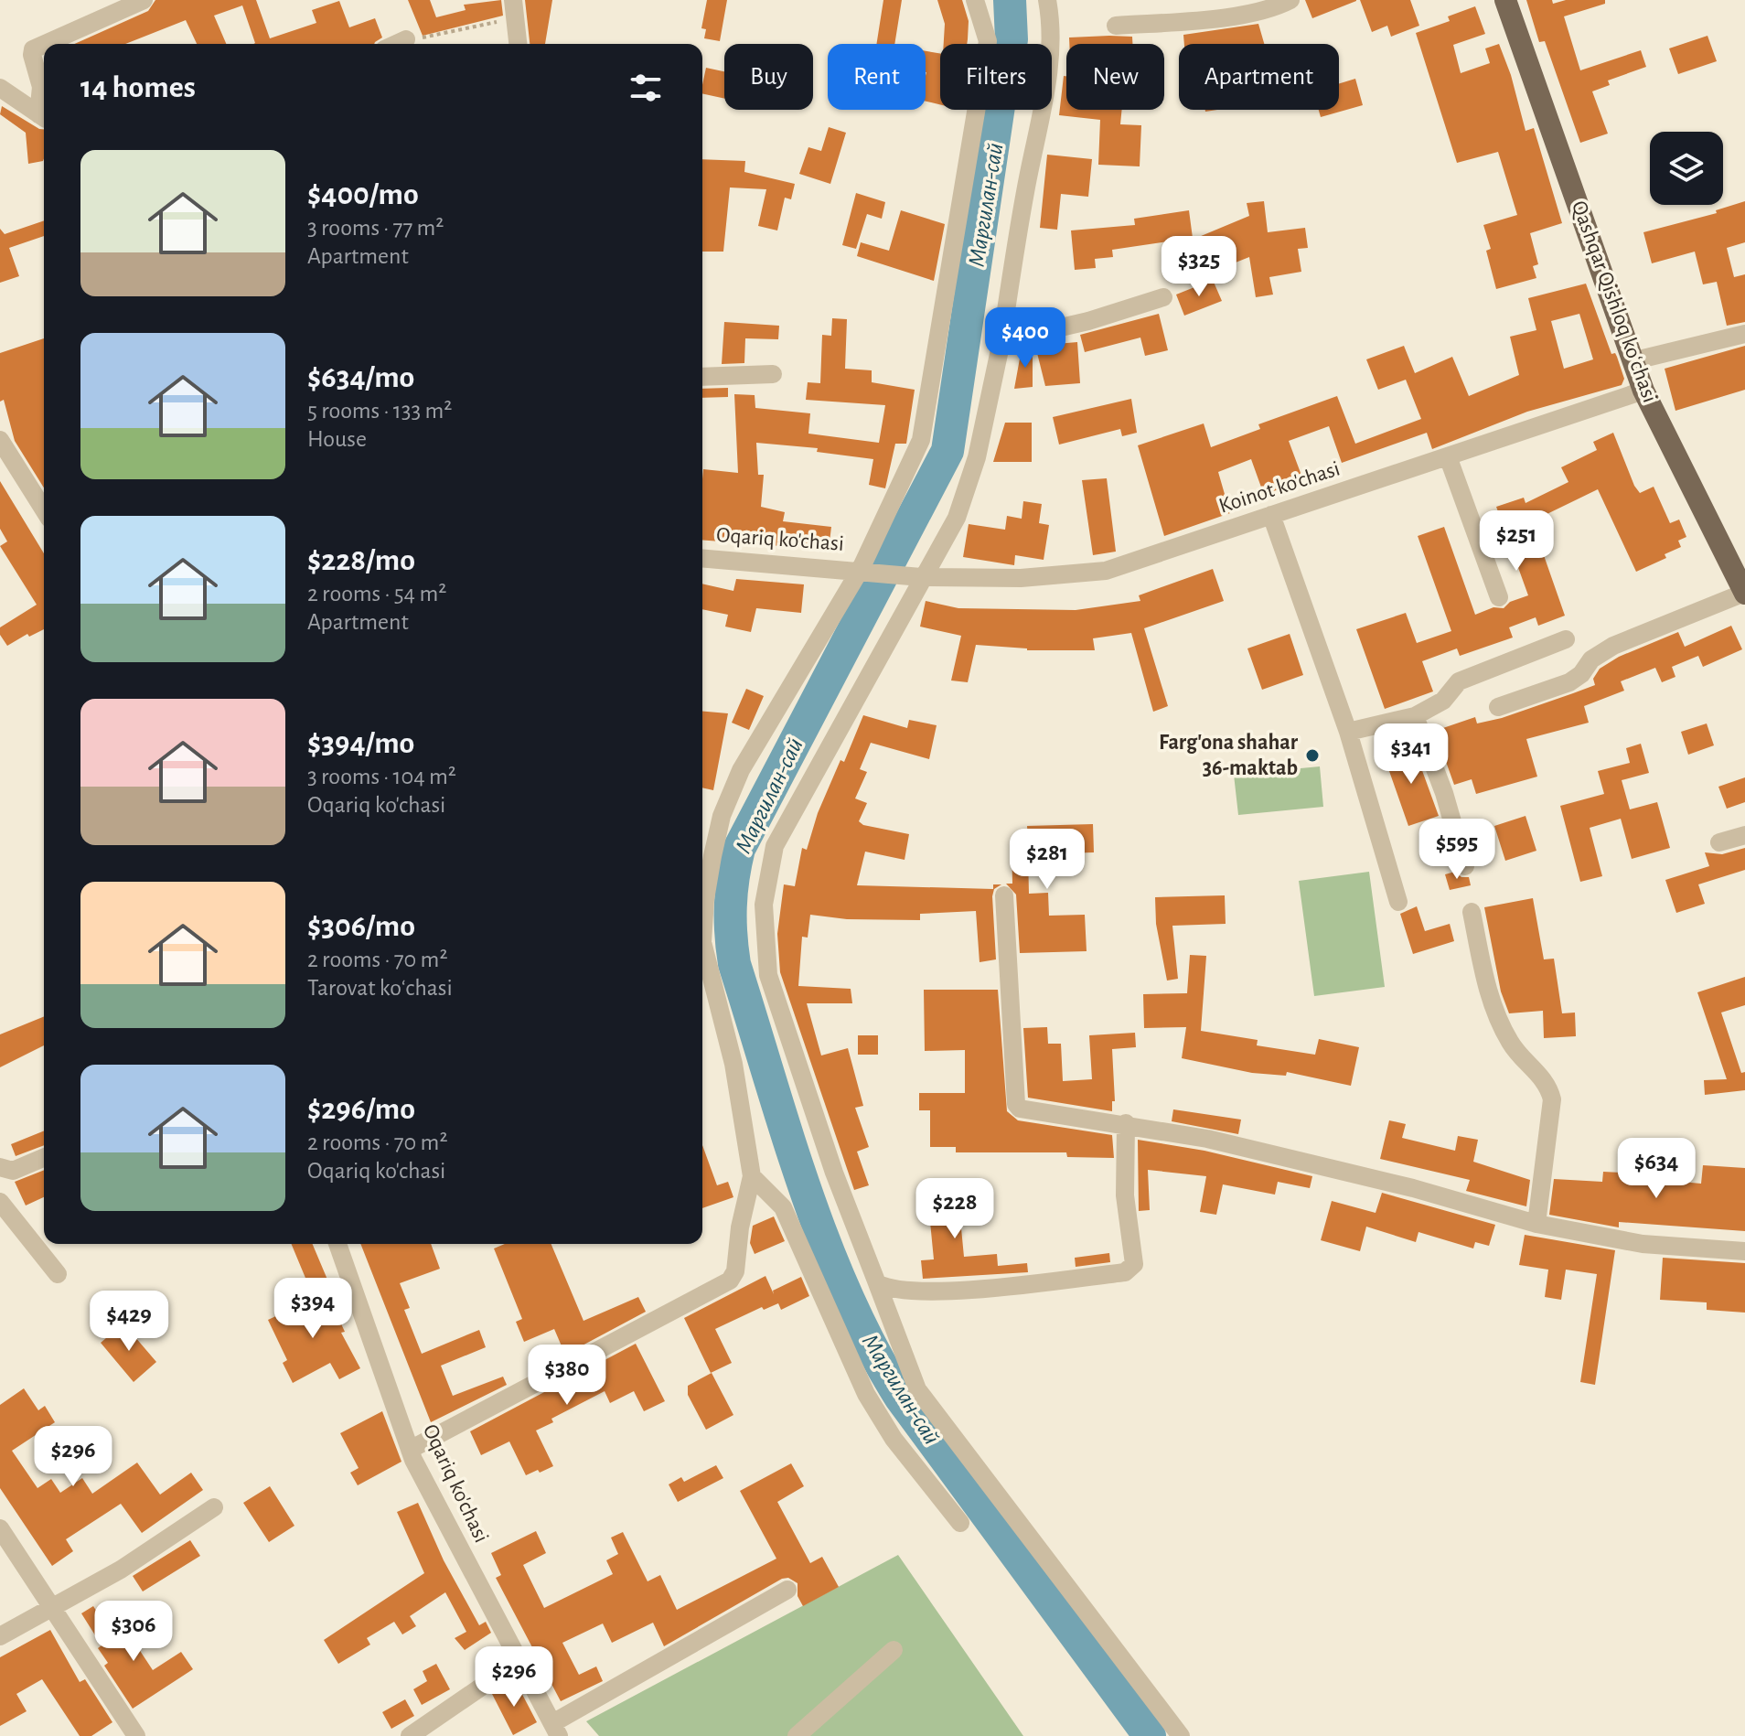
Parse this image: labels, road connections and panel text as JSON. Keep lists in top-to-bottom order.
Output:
{
  "streets": {
    "main road": ["Qashqar Qishloq koʻchasi"],
    "street": ["Koinot ko'chasi", "Oqariq ko'chasi"]
  },
  "crossings": [
    ["Qashqar Qishloq koʻchasi", "Koinot ko'chasi"],
    ["Koinot ko'chasi", "Oqariq ko'chasi"]
  ],
  "water": ["Маргилан-сай"],
  "places": ["Farg'ona shahar 36-maktab"],
  "page": {
    "chip": [
      "Buy",
      "Rent",
      "Filters",
      "New",
      "Apartment"
    ],
    "heading": "14 homes",
    "list": [
      {
        "name": "$400/mo",
        "note": "3 rooms · 77 m² · Apartment"
      },
      {
        "name": "$634/mo",
        "note": "5 rooms · 133 m² · House"
      },
      {
        "name": "$228/mo",
        "note": "2 rooms · 54 m² · Apartment"
      },
      {
        "name": "$394/mo",
        "note": "3 rooms · 104 m² · Oqariq ko'chasi"
      },
      {
        "name": "$306/mo",
        "note": "2 rooms · 70 m² · Tarovat koʻchasi"
      },
      {
        "name": "$296/mo",
        "note": "2 rooms · 70 m² · Oqariq ko'chasi"
      }
    ],
    "price": [
      "$325",
      "$400",
      "$251",
      "$341",
      "$595",
      "$281",
      "$634",
      "$228",
      "$394",
      "$429",
      "$380",
      "$296",
      "$306",
      "$296"
    ]
  }
}
